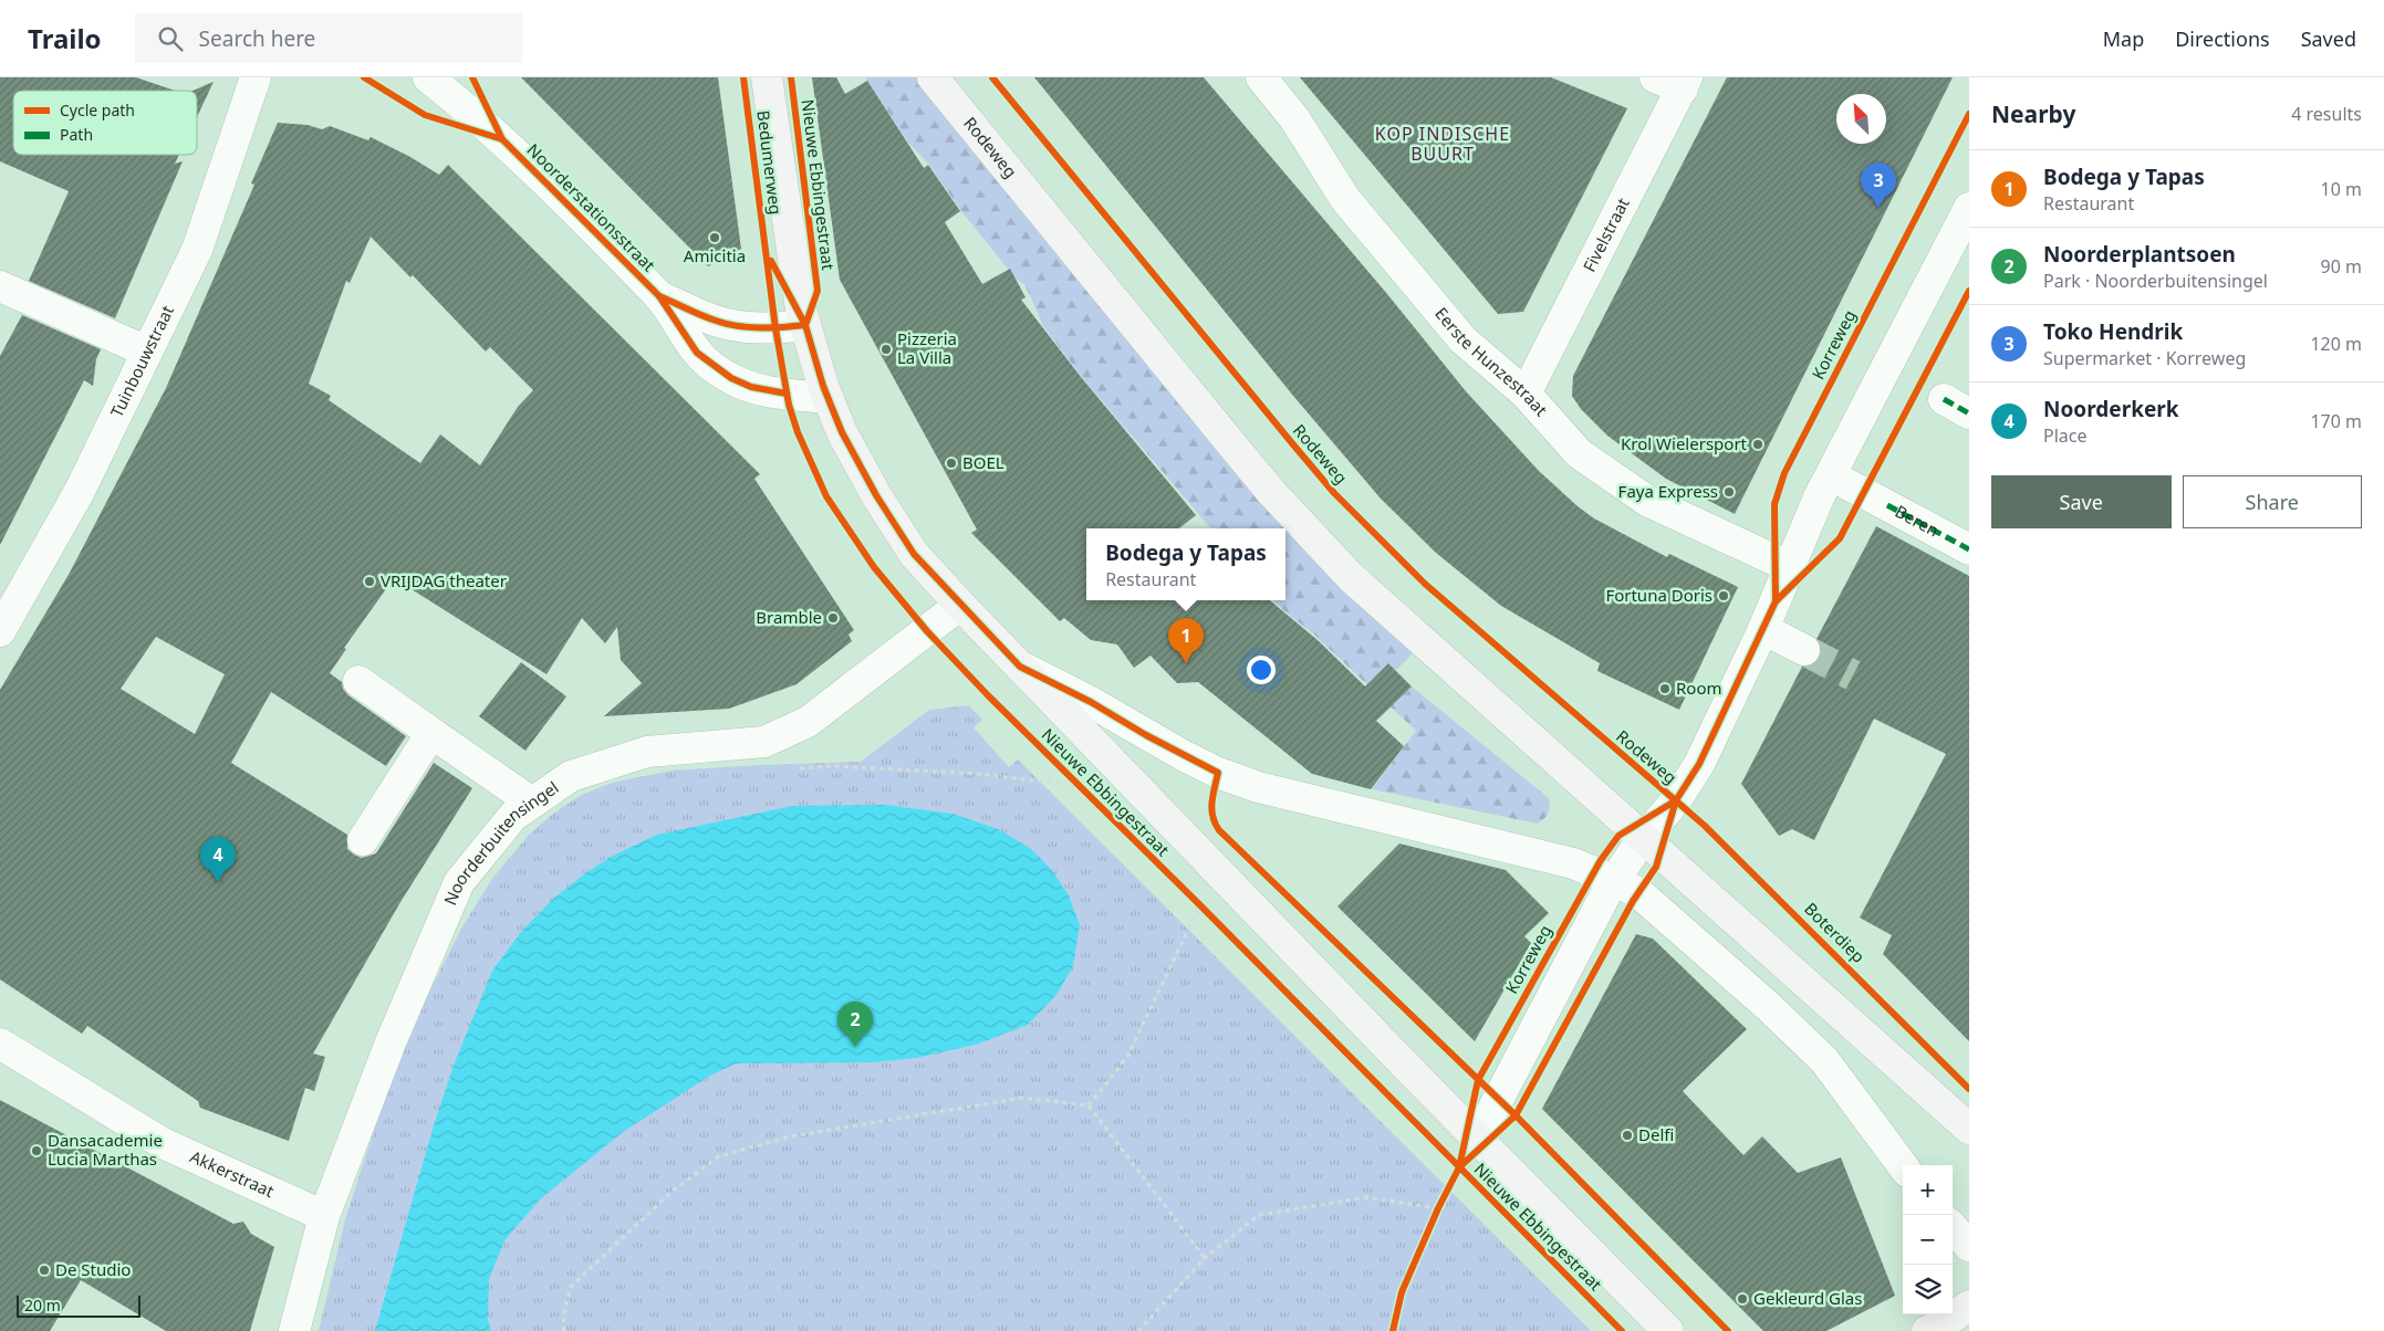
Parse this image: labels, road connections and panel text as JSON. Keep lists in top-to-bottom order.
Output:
{
  "streets": {
    "main road": ["Rodeweg", "Nieuwe Ebbingestraat"],
    "street": [
      "Noorderstationsstraat",
      "Fivelstraat",
      "Tuinbouwstraat",
      "Eerste Hunzestraat",
      "Beren",
      "Noorderbuitensingel",
      "Akkerstraat"
    ],
    "cycle path": ["Bedumerweg", "Korreweg", "Boterdiep"]
  },
  "crossings": [
    ["Nieuwe Ebbingestraat", "Noorderstationsstraat"],
    ["Nieuwe Ebbingestraat", "Noorderbuitensingel"],
    ["Fivelstraat", "Eerste Hunzestraat"],
    ["Noorderbuitensingel", "Akkerstraat"]
  ],
  "districts": ["KOP INDISCHE BUURT"],
  "places": [
    "Amicitia",
    "Pizzeria La Villa",
    "Krol Wielersport",
    "BOEL",
    "Faya Express",
    "VRIJDAG theater",
    "Fortuna Doris",
    "Bramble",
    "Room",
    "Delfi",
    "Dansacademie Lucia Marthas",
    "De Studio",
    "Gekleurd Glas"
  ],
  "legend": ["Cycle path", "Path"],
  "scale_bar": "20 m",
  "north": "top left",
  "page": {
    "header": "Trailo",
    "search": "Search here",
    "nav": ["Map", "Directions", "Saved"],
    "heading": ["Nearby", "4 results"],
    "list": [
      {
        "mark": "1",
        "name": "Bodega y Tapas",
        "note": "Restaurant",
        "value": "10 m"
      },
      {
        "mark": "2",
        "name": "Noorderplantsoen",
        "note": "Park · Noorderbuitensingel",
        "value": "90 m"
      },
      {
        "mark": "3",
        "name": "Toko Hendrik",
        "note": "Supermarket · Korreweg",
        "value": "120 m"
      },
      {
        "mark": "4",
        "name": "Noorderkerk",
        "note": "Place",
        "value": "170 m"
      }
    ],
    "pins": [
      "3",
      "1",
      "4",
      "2"
    ],
    "buttons": ["Save", "Share"],
    "popup": ["Bodega y Tapas", "Restaurant"],
    "map_buttons": ["+", "−"],
    "scale": "20 m"
  }
}
